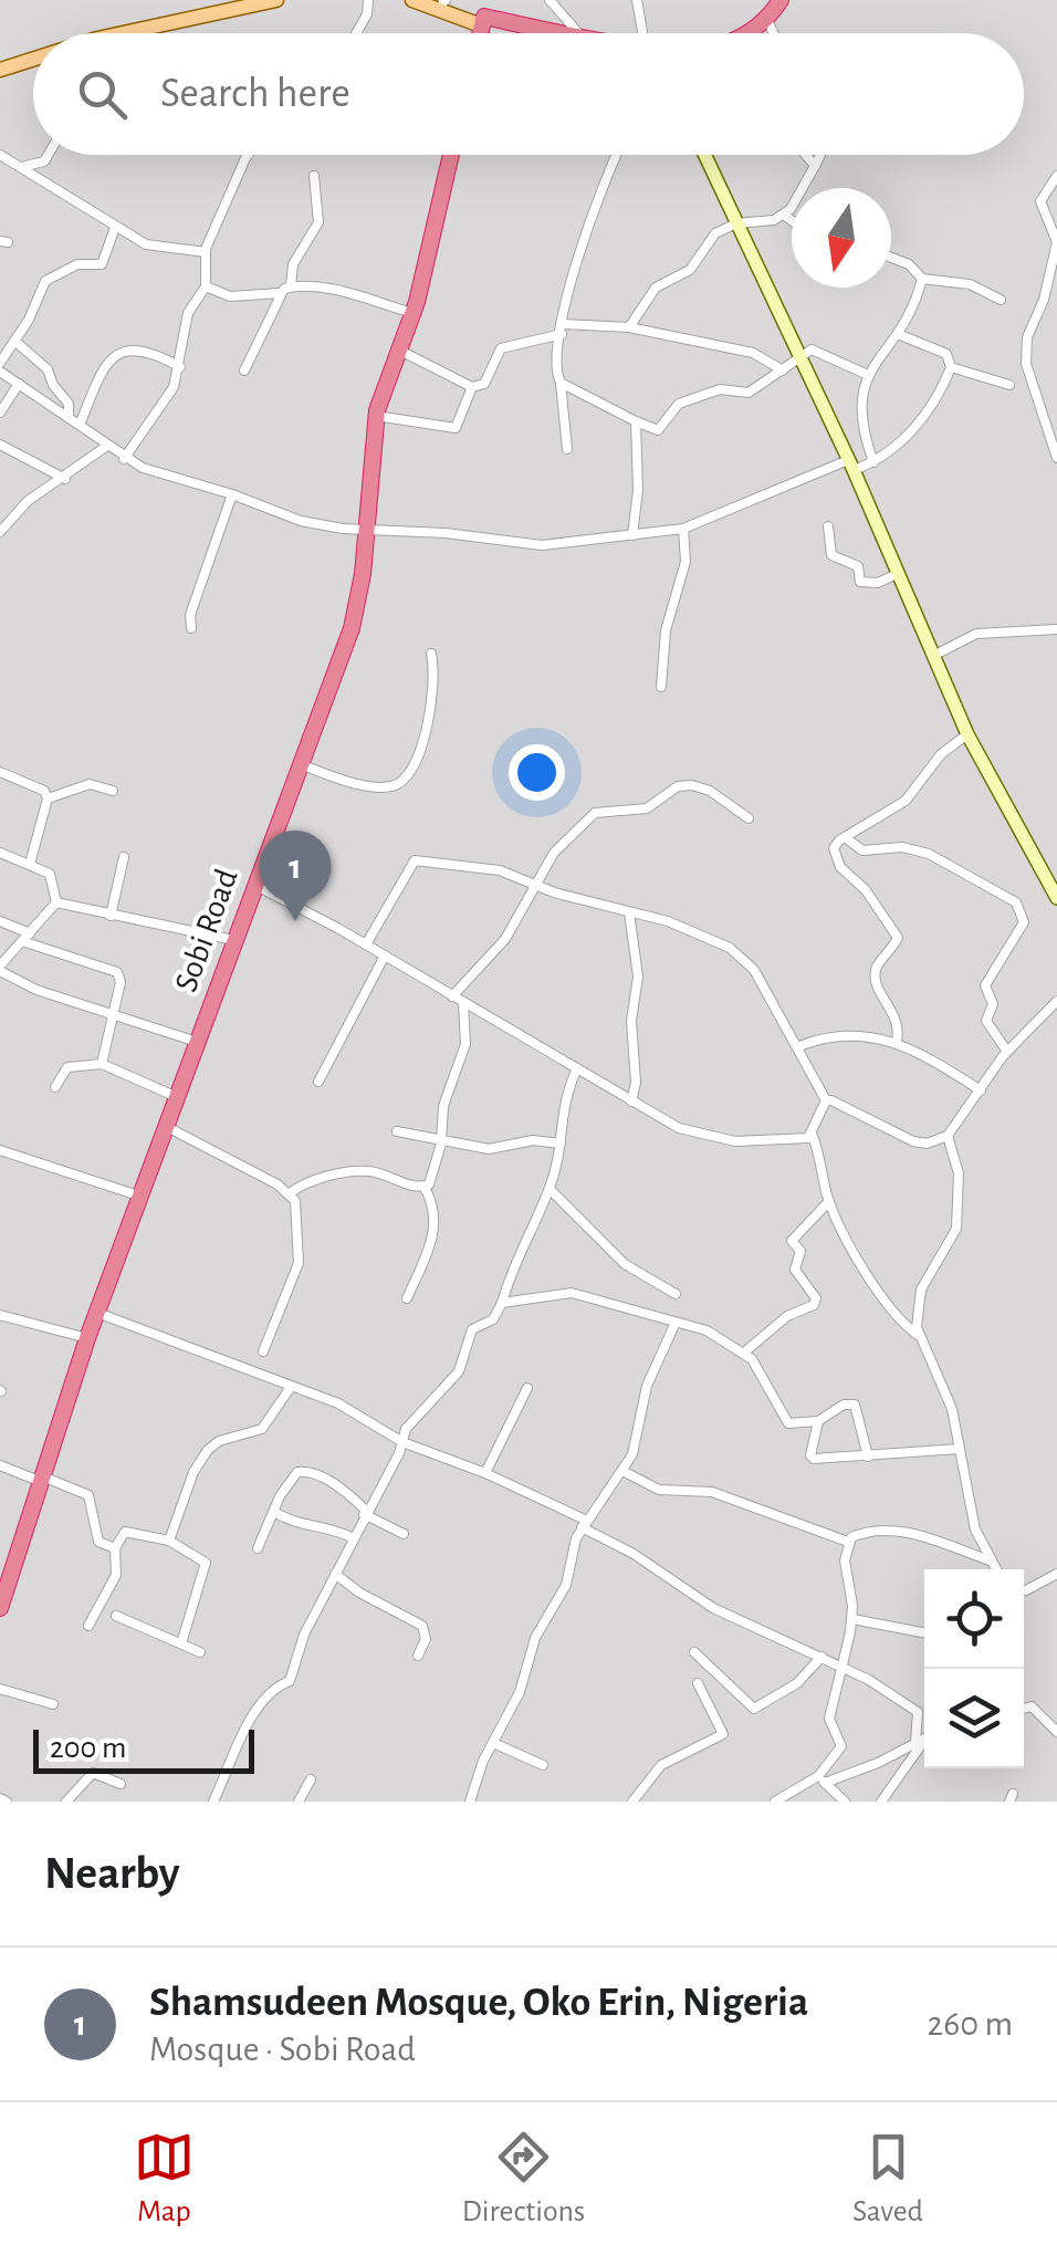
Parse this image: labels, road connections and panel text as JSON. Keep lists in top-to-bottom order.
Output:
{
  "streets": {
    "highway": ["Sobi Road"]
  },
  "scale_bar": "200 m",
  "north": "bottom",
  "page": {
    "search": "Search here",
    "pins": "1",
    "scale": "200 m",
    "heading": "Nearby",
    "list": [
      {
        "mark": "1",
        "name": "Shamsudeen Mosque, Oko Erin, Nigeria",
        "note": "Mosque · Sobi Road",
        "value": "260 m"
      }
    ],
    "nav": ["Map", "Directions", "Saved"]
  }
}
